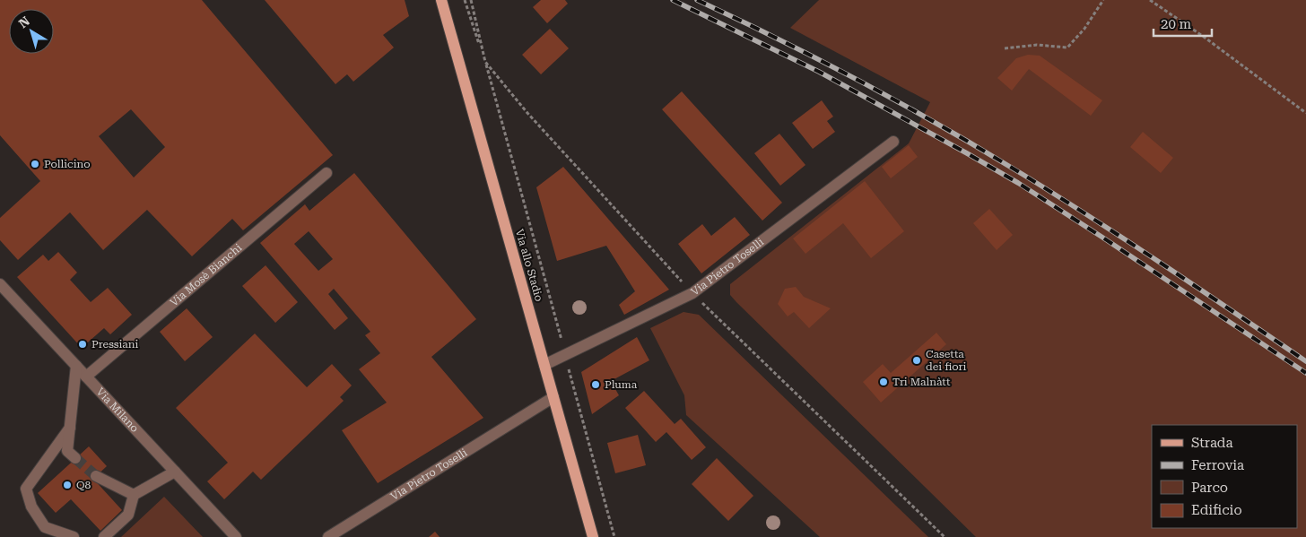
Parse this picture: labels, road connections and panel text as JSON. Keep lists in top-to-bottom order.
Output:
{
  "streets": {
    "main road": ["Via allo Stadio"],
    "street": ["Via Pietro Toselli", "Via Mosè Bianchi", "Via Milano"]
  },
  "crossings": [
    ["Via allo Stadio", "Via Pietro Toselli"],
    ["Via Mosè Bianchi", "Via Milano"]
  ],
  "places": [
    "Pollicino",
    "Pressiani",
    "Casetta dei fiori",
    "Tri Malnàtt",
    "Pluma",
    "Q8"
  ],
  "legend": [
    "Strada",
    "Ferrovia",
    "Parco",
    "Edificio"
  ],
  "scale_bar": "20 m",
  "north": "top left"
}
